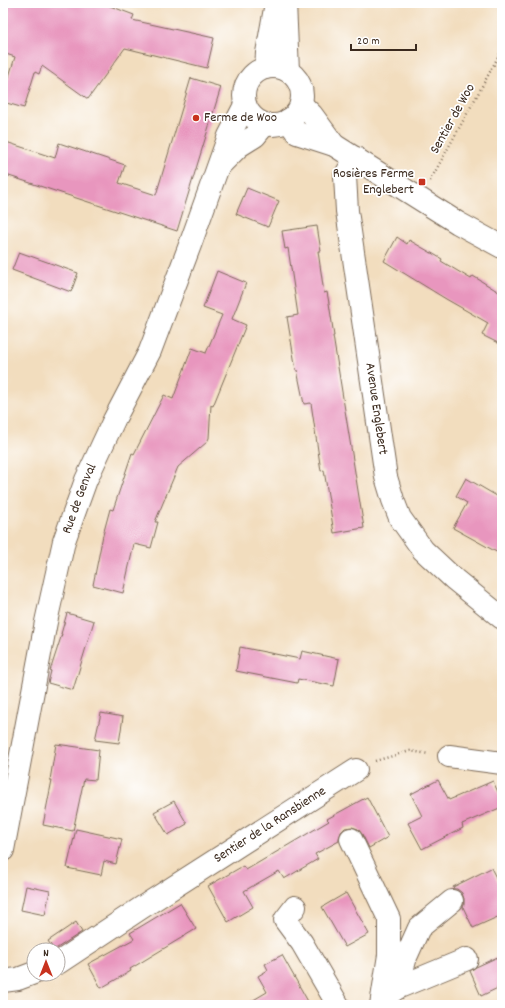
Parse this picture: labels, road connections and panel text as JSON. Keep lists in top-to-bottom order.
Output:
{
  "streets": {
    "street": ["Avenue Englebert", "Rue de Genval", "Sentier de la Ransbienne"],
    "path": ["Sentier de Woo"]
  },
  "places": {
    "other": ["Ferme de Woo"],
    "transit": ["Rosières Ferme Englebert"]
  },
  "scale_bar": "20 m",
  "north": "top"
}
